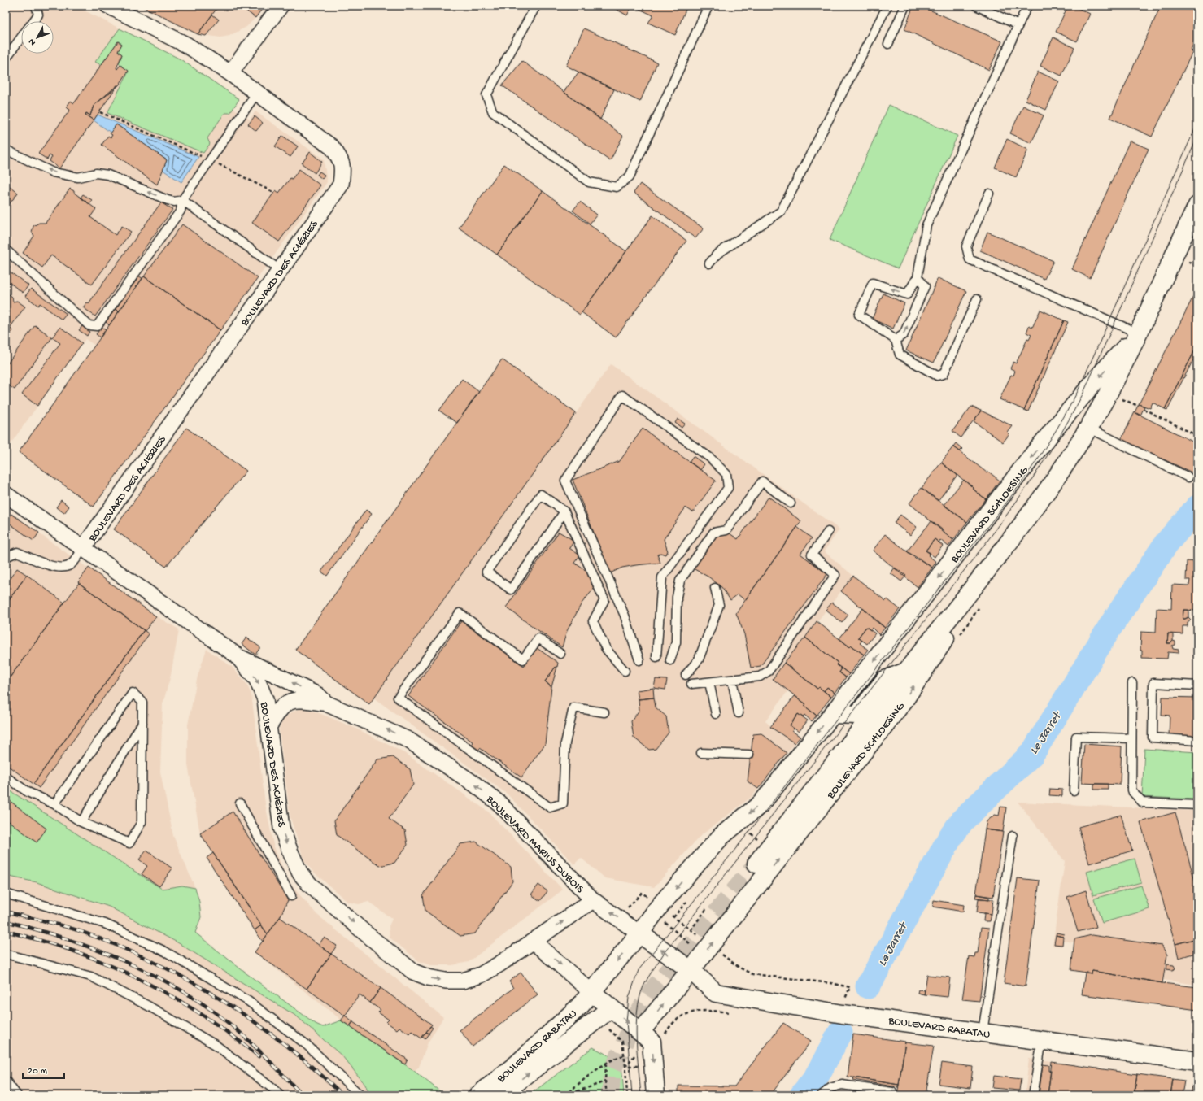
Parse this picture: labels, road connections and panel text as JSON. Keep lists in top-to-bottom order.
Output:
{
  "streets": {
    "main road": ["BOULEVARD SCHLOESING", "BOULEVARD RABATAU"],
    "street": ["BOULEVARD DES ACIÉRIES", "BOULEVARD MARIUS DUBOIS"]
  },
  "crossings": [
    ["BOULEVARD DES ACIÉRIES", "BOULEVARD MARIUS DUBOIS"],
    ["BOULEVARD SCHLOESING", "BOULEVARD MARIUS DUBOIS"],
    ["BOULEVARD SCHLOESING", "BOULEVARD RABATAU"],
    ["BOULEVARD MARIUS DUBOIS", "BOULEVARD RABATAU"]
  ],
  "one_way": ["BOULEVARD MARIUS DUBOIS"],
  "water": ["Le Jarret"],
  "scale_bar": "20 m",
  "north": "bottom left"
}
